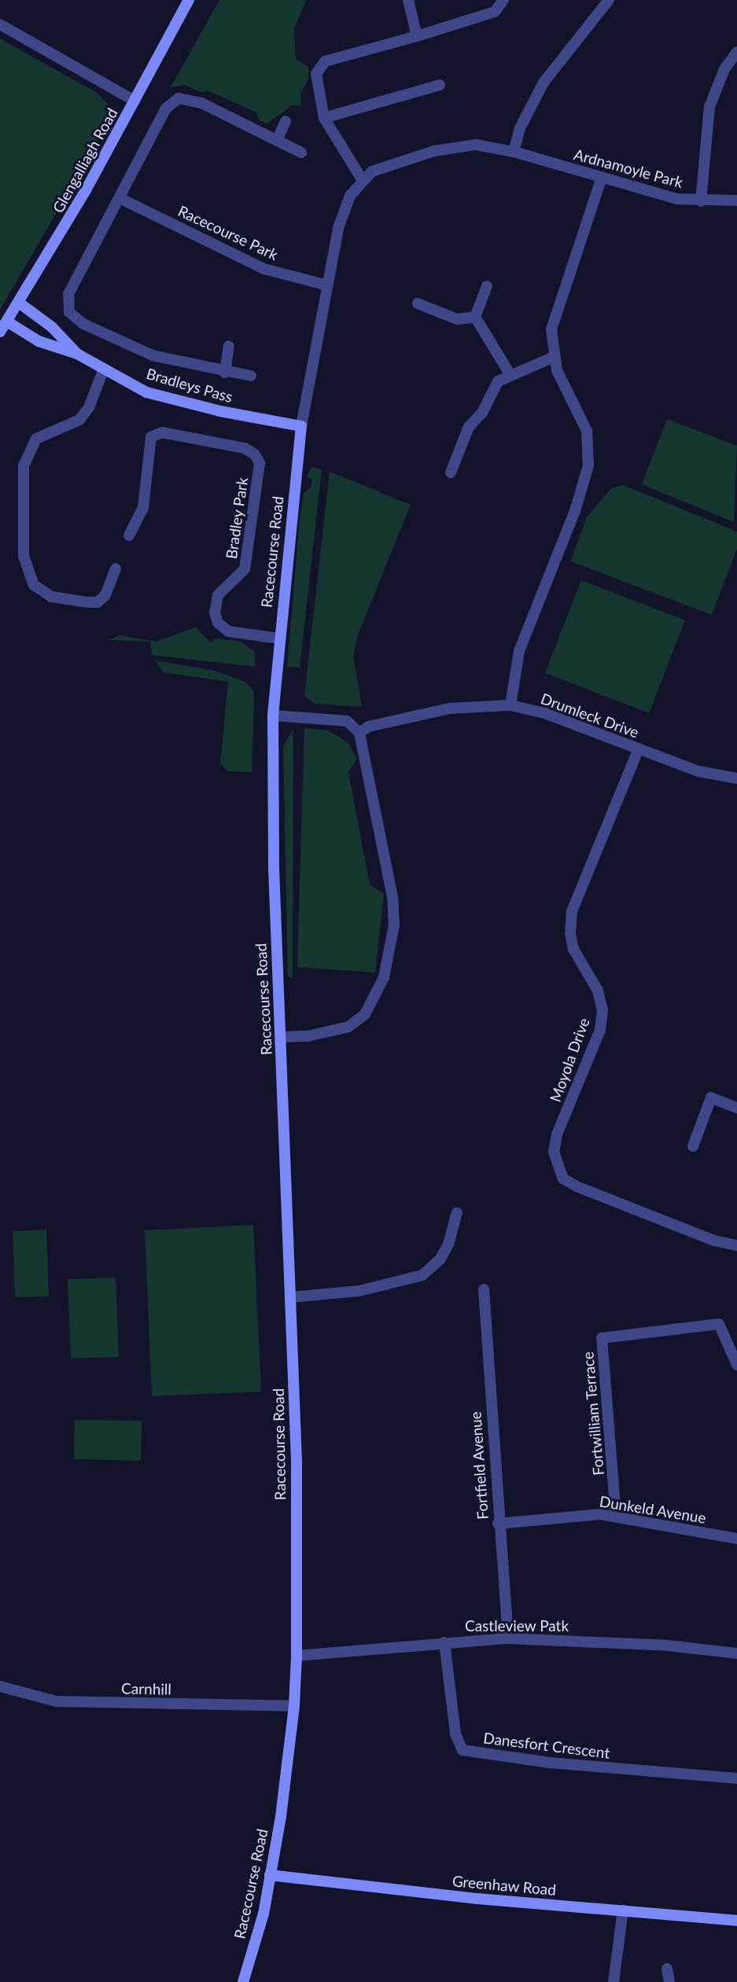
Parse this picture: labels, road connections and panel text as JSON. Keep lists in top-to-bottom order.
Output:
{
  "streets": {
    "main road": [
      "Glengalliagh Road",
      "Bradleys Pass",
      "Racecourse Road",
      "Greenhaw Road"
    ],
    "street": [
      "Ardnamoyle Park",
      "Racecourse Park",
      "Bradley Park",
      "Drumleck Drive",
      "Moyola Drive",
      "Fortwilliam Terrace",
      "Fortfield Avenue",
      "Dunkeld Avenue",
      "Castleview Patk",
      "Carnhill",
      "Danesfort Crescent"
    ]
  },
  "crossings": [
    ["Glengalliagh Road", "Bradleys Pass"],
    ["Racecourse Park", "Racecourse Road"],
    ["Bradleys Pass", "Racecourse Road"],
    ["Bradley Park", "Racecourse Road"],
    ["Racecourse Road", "Castleview Patk"],
    ["Racecourse Road", "Carnhill"],
    ["Racecourse Road", "Greenhaw Road"],
    ["Drumleck Drive", "Moyola Drive"],
    ["Fortwilliam Terrace", "Dunkeld Avenue"],
    ["Fortfield Avenue", "Dunkeld Avenue"],
    ["Fortfield Avenue", "Castleview Patk"],
    ["Castleview Patk", "Danesfort Crescent"]
  ]
}
